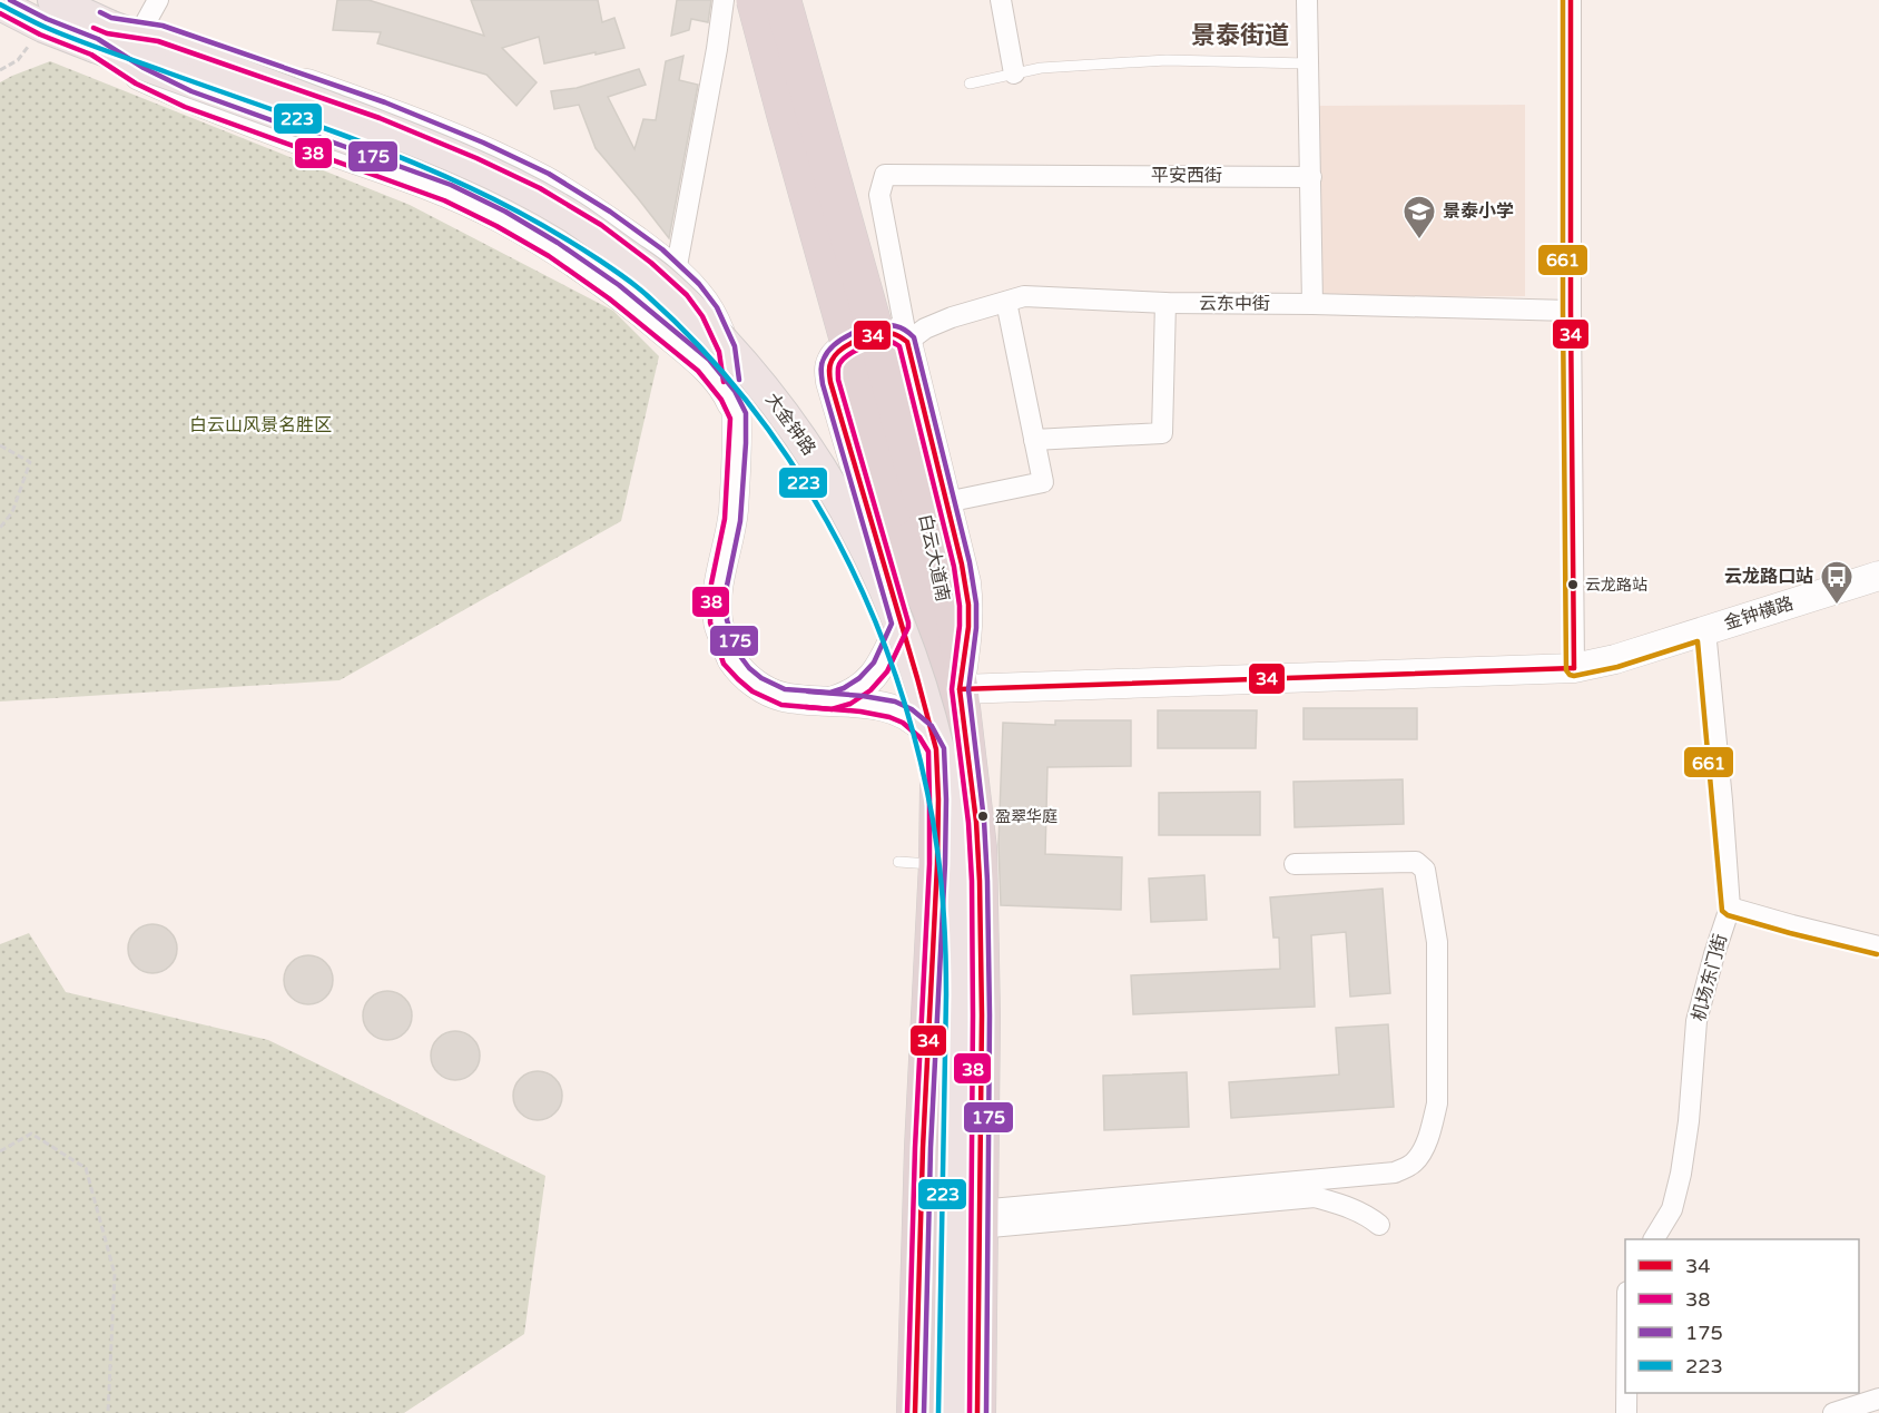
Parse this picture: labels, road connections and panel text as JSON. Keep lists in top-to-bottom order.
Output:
{
  "streets": {
    "highway": ["白云大道南"],
    "main road": ["大金钟路"],
    "street": [
      "平安西街",
      "云东中街",
      "金钟横路",
      "机场东门街"
    ]
  },
  "crossings": [
    ["平安西街", "云东中街"],
    ["白云大道南", "金钟横路"],
    ["金钟横路", "机场东门街"]
  ],
  "districts": ["景泰街道"],
  "parks": ["白云山风景名胜区"],
  "places": {
    "school or university": ["景泰小学"],
    "other": ["云龙路站", "盈翠华庭"],
    "bus stop": ["云龙路口站"]
  },
  "lines": [
    "transit line 34",
    "transit line 175",
    "transit line 661",
    "transit line 223",
    "transit line 38"
  ],
  "legend": [
    "34",
    "38",
    "175",
    "223"
  ]
}
